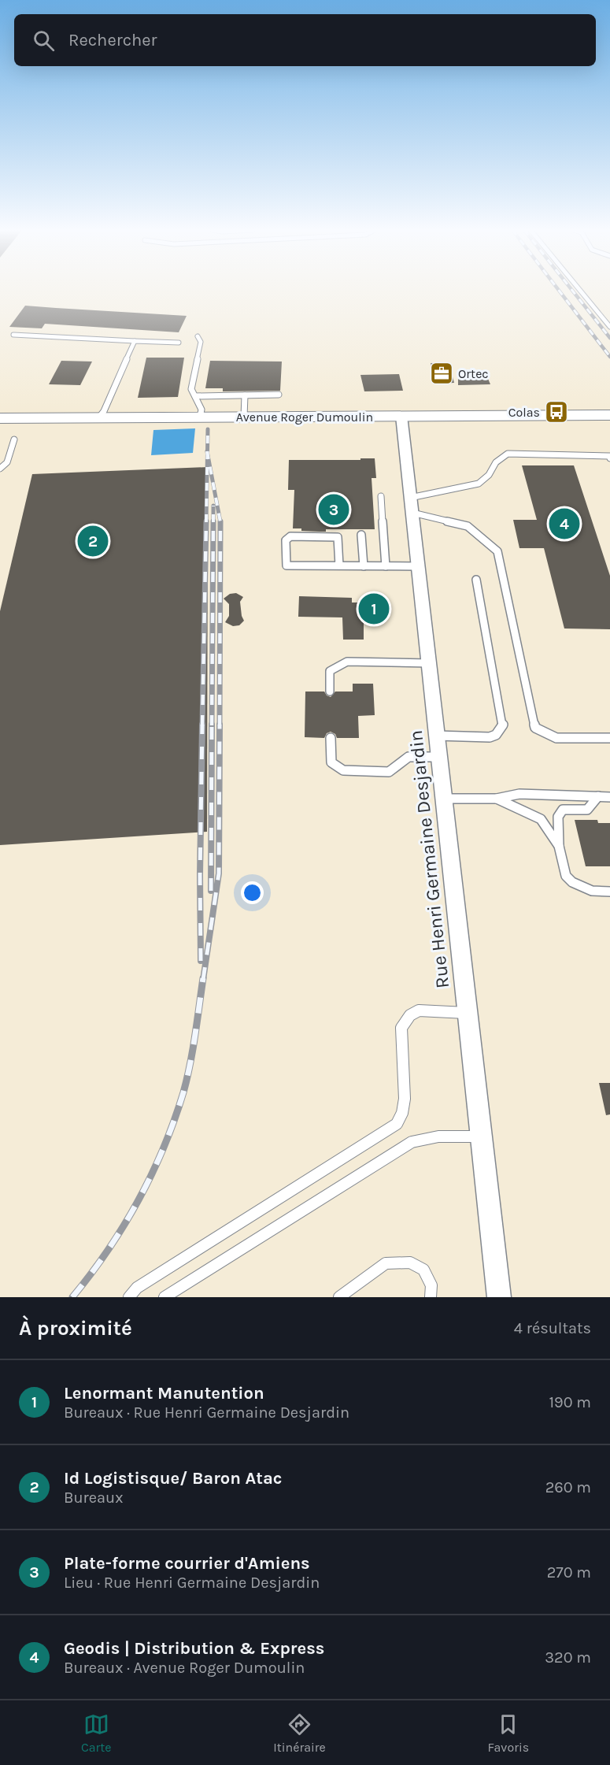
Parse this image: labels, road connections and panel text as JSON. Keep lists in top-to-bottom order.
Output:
{
  "streets": {
    "main road": ["Avenue Roger Dumoulin"],
    "street": ["Rue Henri Germaine Desjardin"]
  },
  "crossings": [
    ["Avenue Roger Dumoulin", "Rue Henri Germaine Desjardin"]
  ],
  "places": {
    "office": ["Ortec"],
    "bus stop": ["Colas"]
  },
  "page": {
    "search": "Rechercher",
    "pins": [
      "3",
      "4",
      "2",
      "1"
    ],
    "heading": ["À proximité", "4 résultats"],
    "list": [
      {
        "mark": "1",
        "name": "Lenormant Manutention",
        "note": "Bureaux · Rue Henri Germaine Desjardin",
        "value": "190 m"
      },
      {
        "mark": "2",
        "name": "Id Logistisque/ Baron Atac",
        "note": "Bureaux",
        "value": "260 m"
      },
      {
        "mark": "3",
        "name": "Plate-forme courrier d'Amiens",
        "note": "Lieu · Rue Henri Germaine Desjardin",
        "value": "270 m"
      },
      {
        "mark": "4",
        "name": "Geodis | Distribution & Express",
        "note": "Bureaux · Avenue Roger Dumoulin",
        "value": "320 m"
      }
    ],
    "nav": ["Carte", "Itinéraire", "Favoris"]
  }
}
